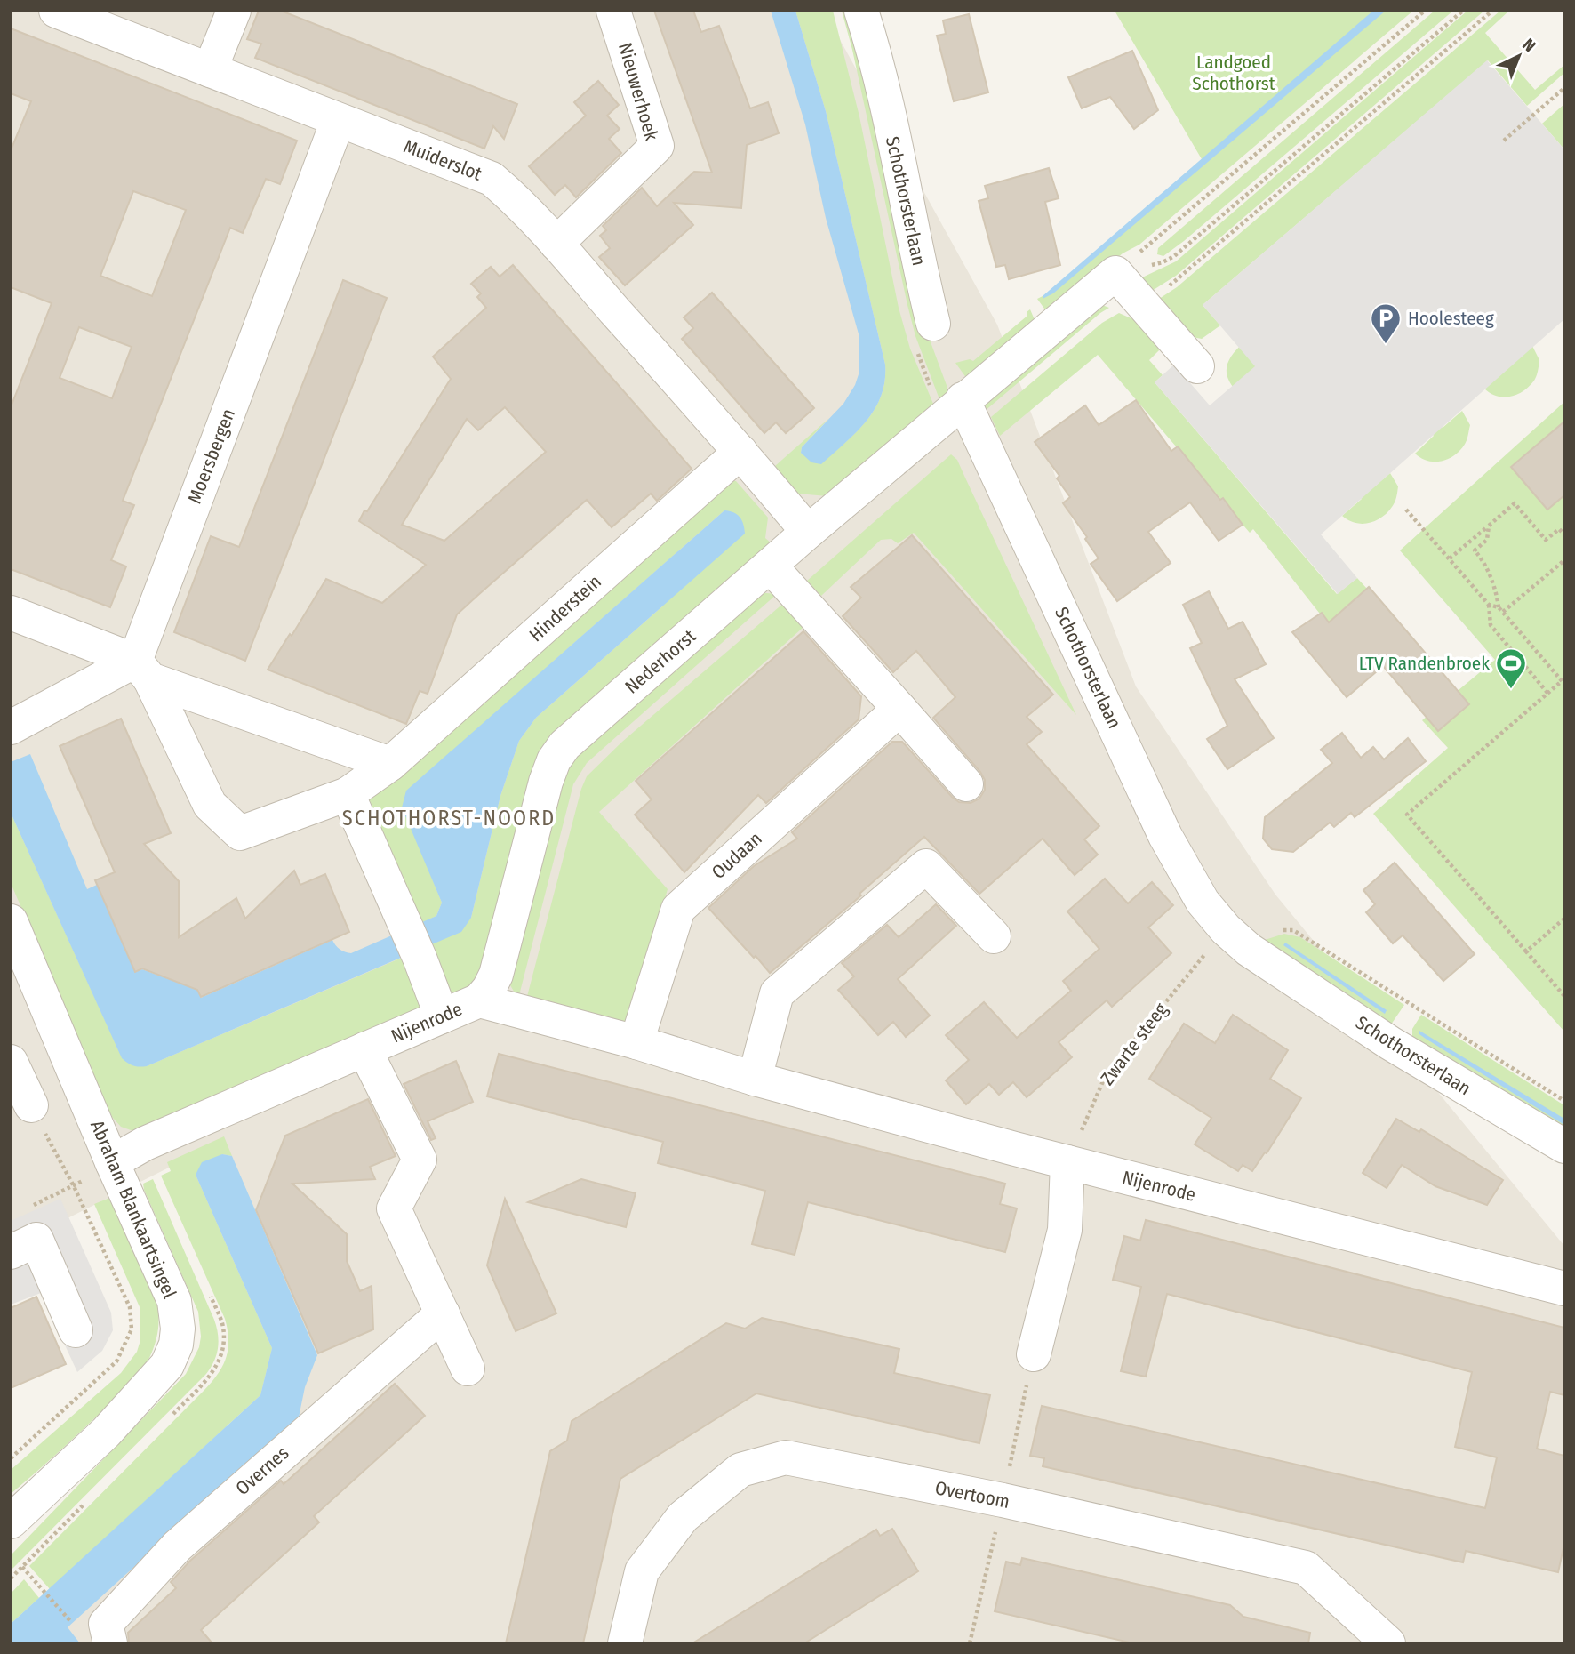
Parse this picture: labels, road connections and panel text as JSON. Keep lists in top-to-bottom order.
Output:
{
  "streets": {
    "street": [
      "Nieuwerhoek",
      "Muiderslot",
      "Schothorsterlaan",
      "Moersbergen",
      "Hinderstein",
      "Nederhorst",
      "Oudaan",
      "Nijenrode",
      "Abraham Blankaartsingel",
      "Overnes",
      "Overtoom"
    ],
    "path": ["Zwarte steeg"]
  },
  "crossings": [
    ["Nieuwerhoek", "Muiderslot"],
    ["Muiderslot", "Moersbergen"],
    ["Muiderslot", "Hinderstein"],
    ["Muiderslot", "Nederhorst"],
    ["Schothorsterlaan", "Nederhorst"],
    ["Schothorsterlaan", "Zwarte steeg"],
    ["Moersbergen", "Hinderstein"],
    ["Nederhorst", "Nijenrode"],
    ["Oudaan", "Nijenrode"],
    ["Nijenrode", "Zwarte steeg"],
    ["Nijenrode", "Abraham Blankaartsingel"]
  ],
  "districts": ["SCHOTHORST-NOORD"],
  "parks": ["Landgoed Schothorst"],
  "places": {
    "parking": ["Hoolesteeg"],
    "sports": ["LTV Randenbroek"]
  },
  "north": "top right"
}
